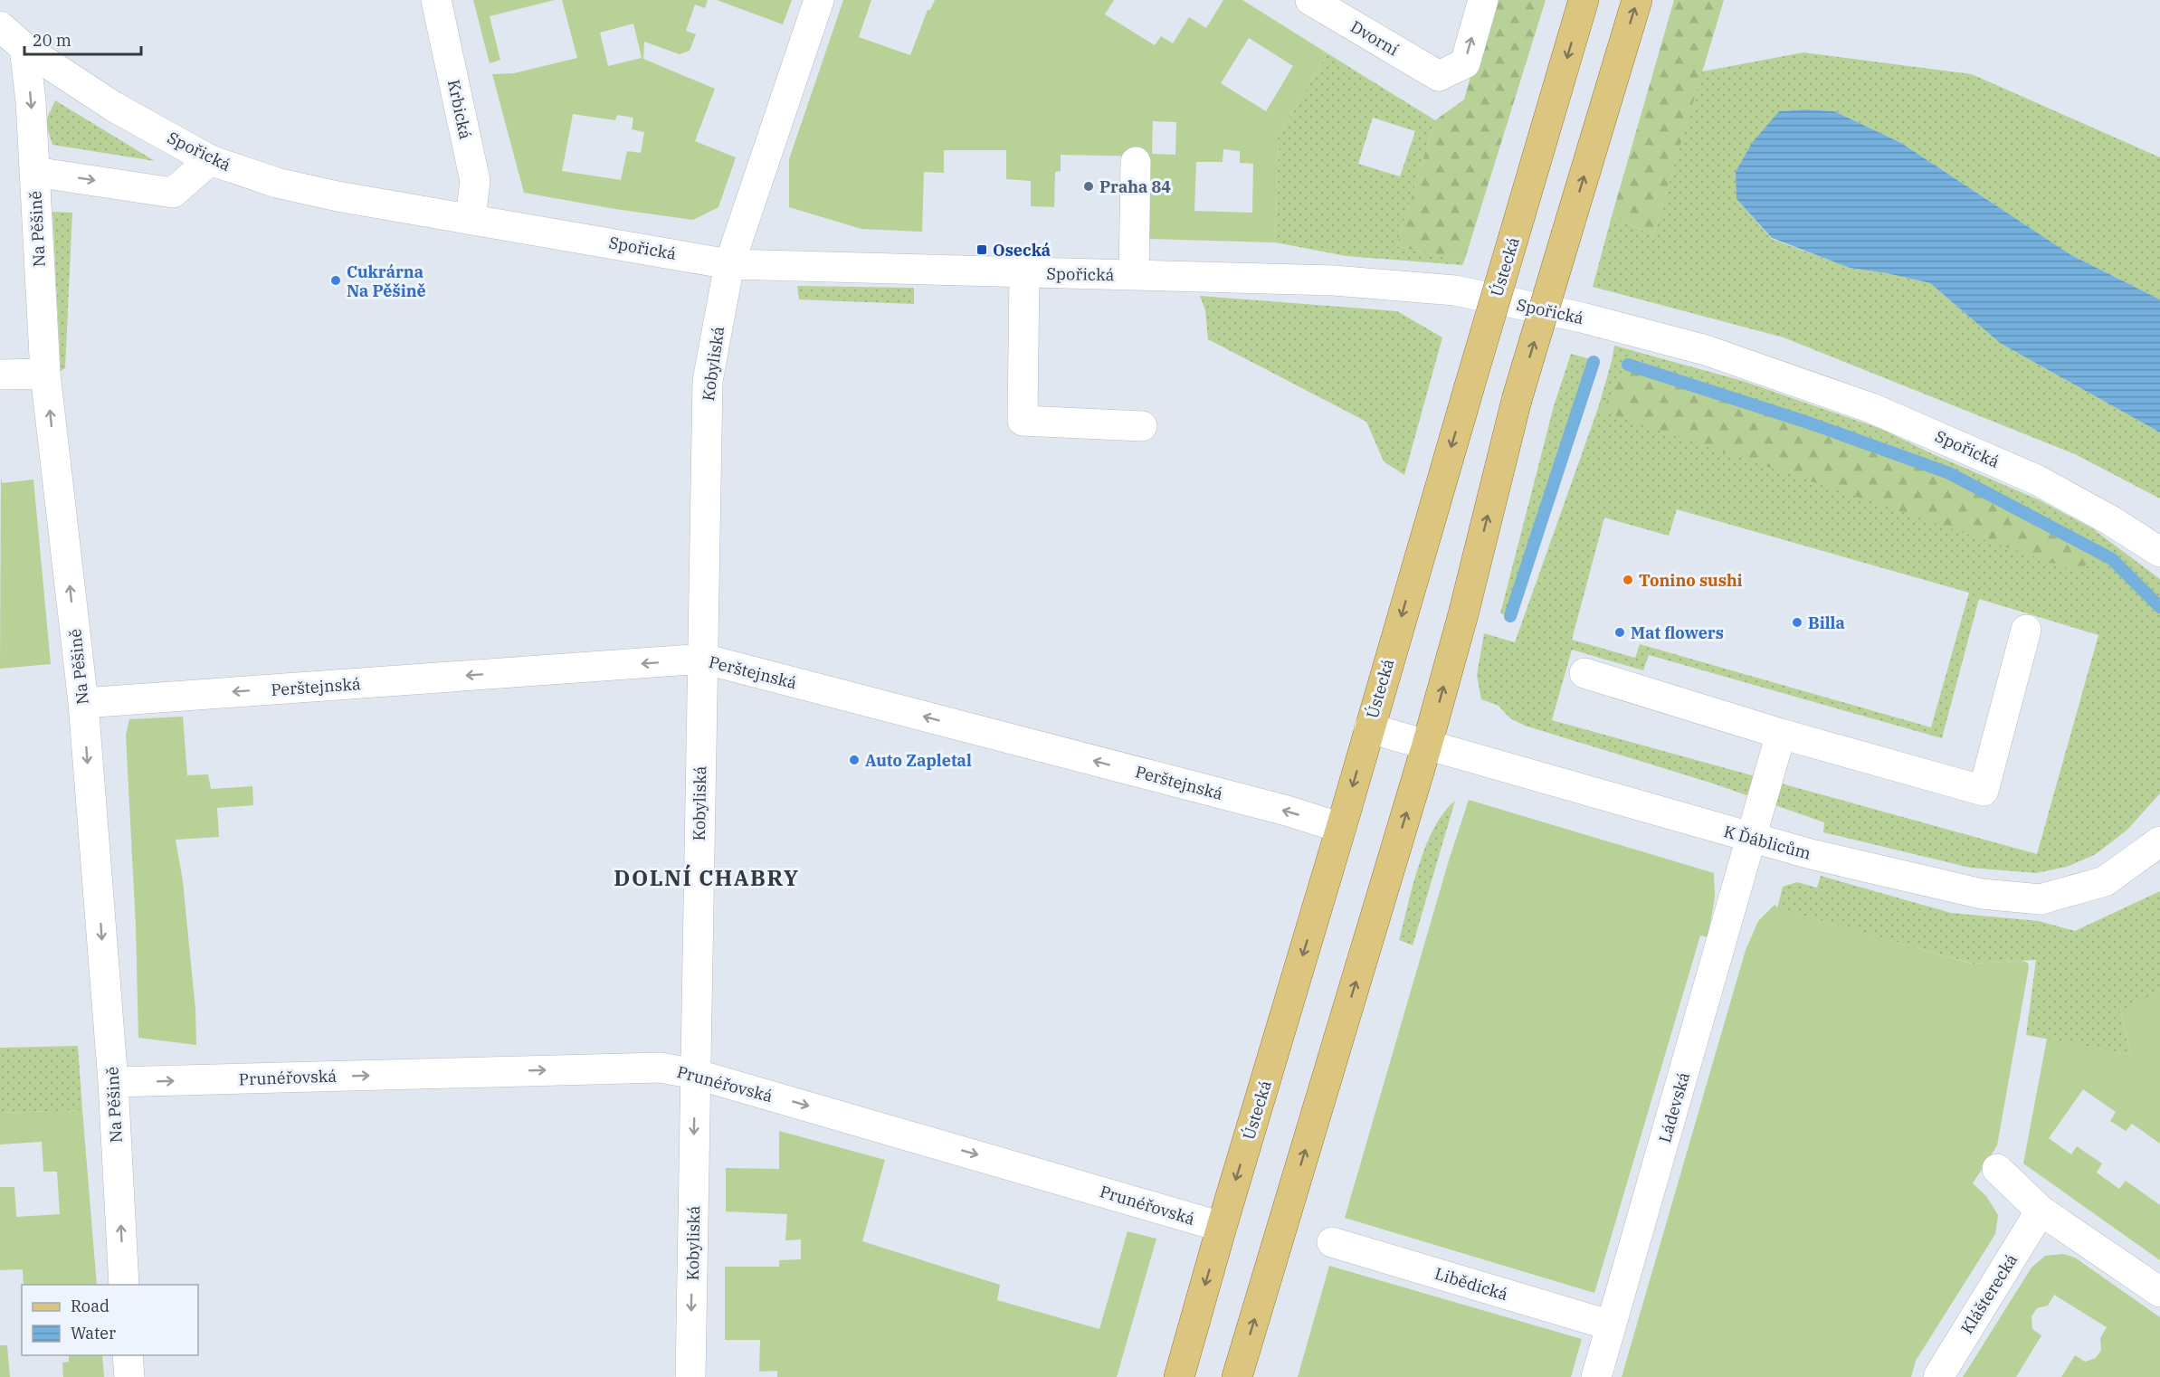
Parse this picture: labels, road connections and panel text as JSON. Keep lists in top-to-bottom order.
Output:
{
  "streets": {
    "main road": ["Ústecká"],
    "street": [
      "Dvorní",
      "Krbická",
      "Spořická",
      "Na Pěšině",
      "Kobyliská",
      "Perštejnská",
      "K Ďáblicům",
      "Prunéřovská",
      "Ládevská",
      "Libědická",
      "Klášterecká"
    ]
  },
  "crossings": [
    ["Krbická", "Spořická"],
    ["Spořická", "Na Pěšině"],
    ["Spořická", "Kobyliská"],
    ["Na Pěšině", "Perštejnská"],
    ["Na Pěšině", "Prunéřovská"],
    ["Ústecká", "Perštejnská"],
    ["Ústecká", "K Ďáblicům"],
    ["Ústecká", "Prunéřovská"],
    ["Kobyliská", "Perštejnská"],
    ["Kobyliská", "Prunéřovská"],
    ["K Ďáblicům", "Ládevská"],
    ["Ládevská", "Libědická"]
  ],
  "one_way": ["Perštejnská", "Prunéřovská"],
  "districts": ["DOLNÍ CHABRY"],
  "places": {
    "other": [
      "Praha 84",
      "Cukrárna Na Pěšině",
      "Tonino sushi",
      "Billa",
      "Mat flowers",
      "Auto Zapletal"
    ],
    "transit": ["Osecká"]
  },
  "legend": ["Road", "Water"],
  "scale_bar": "20 m"
}
